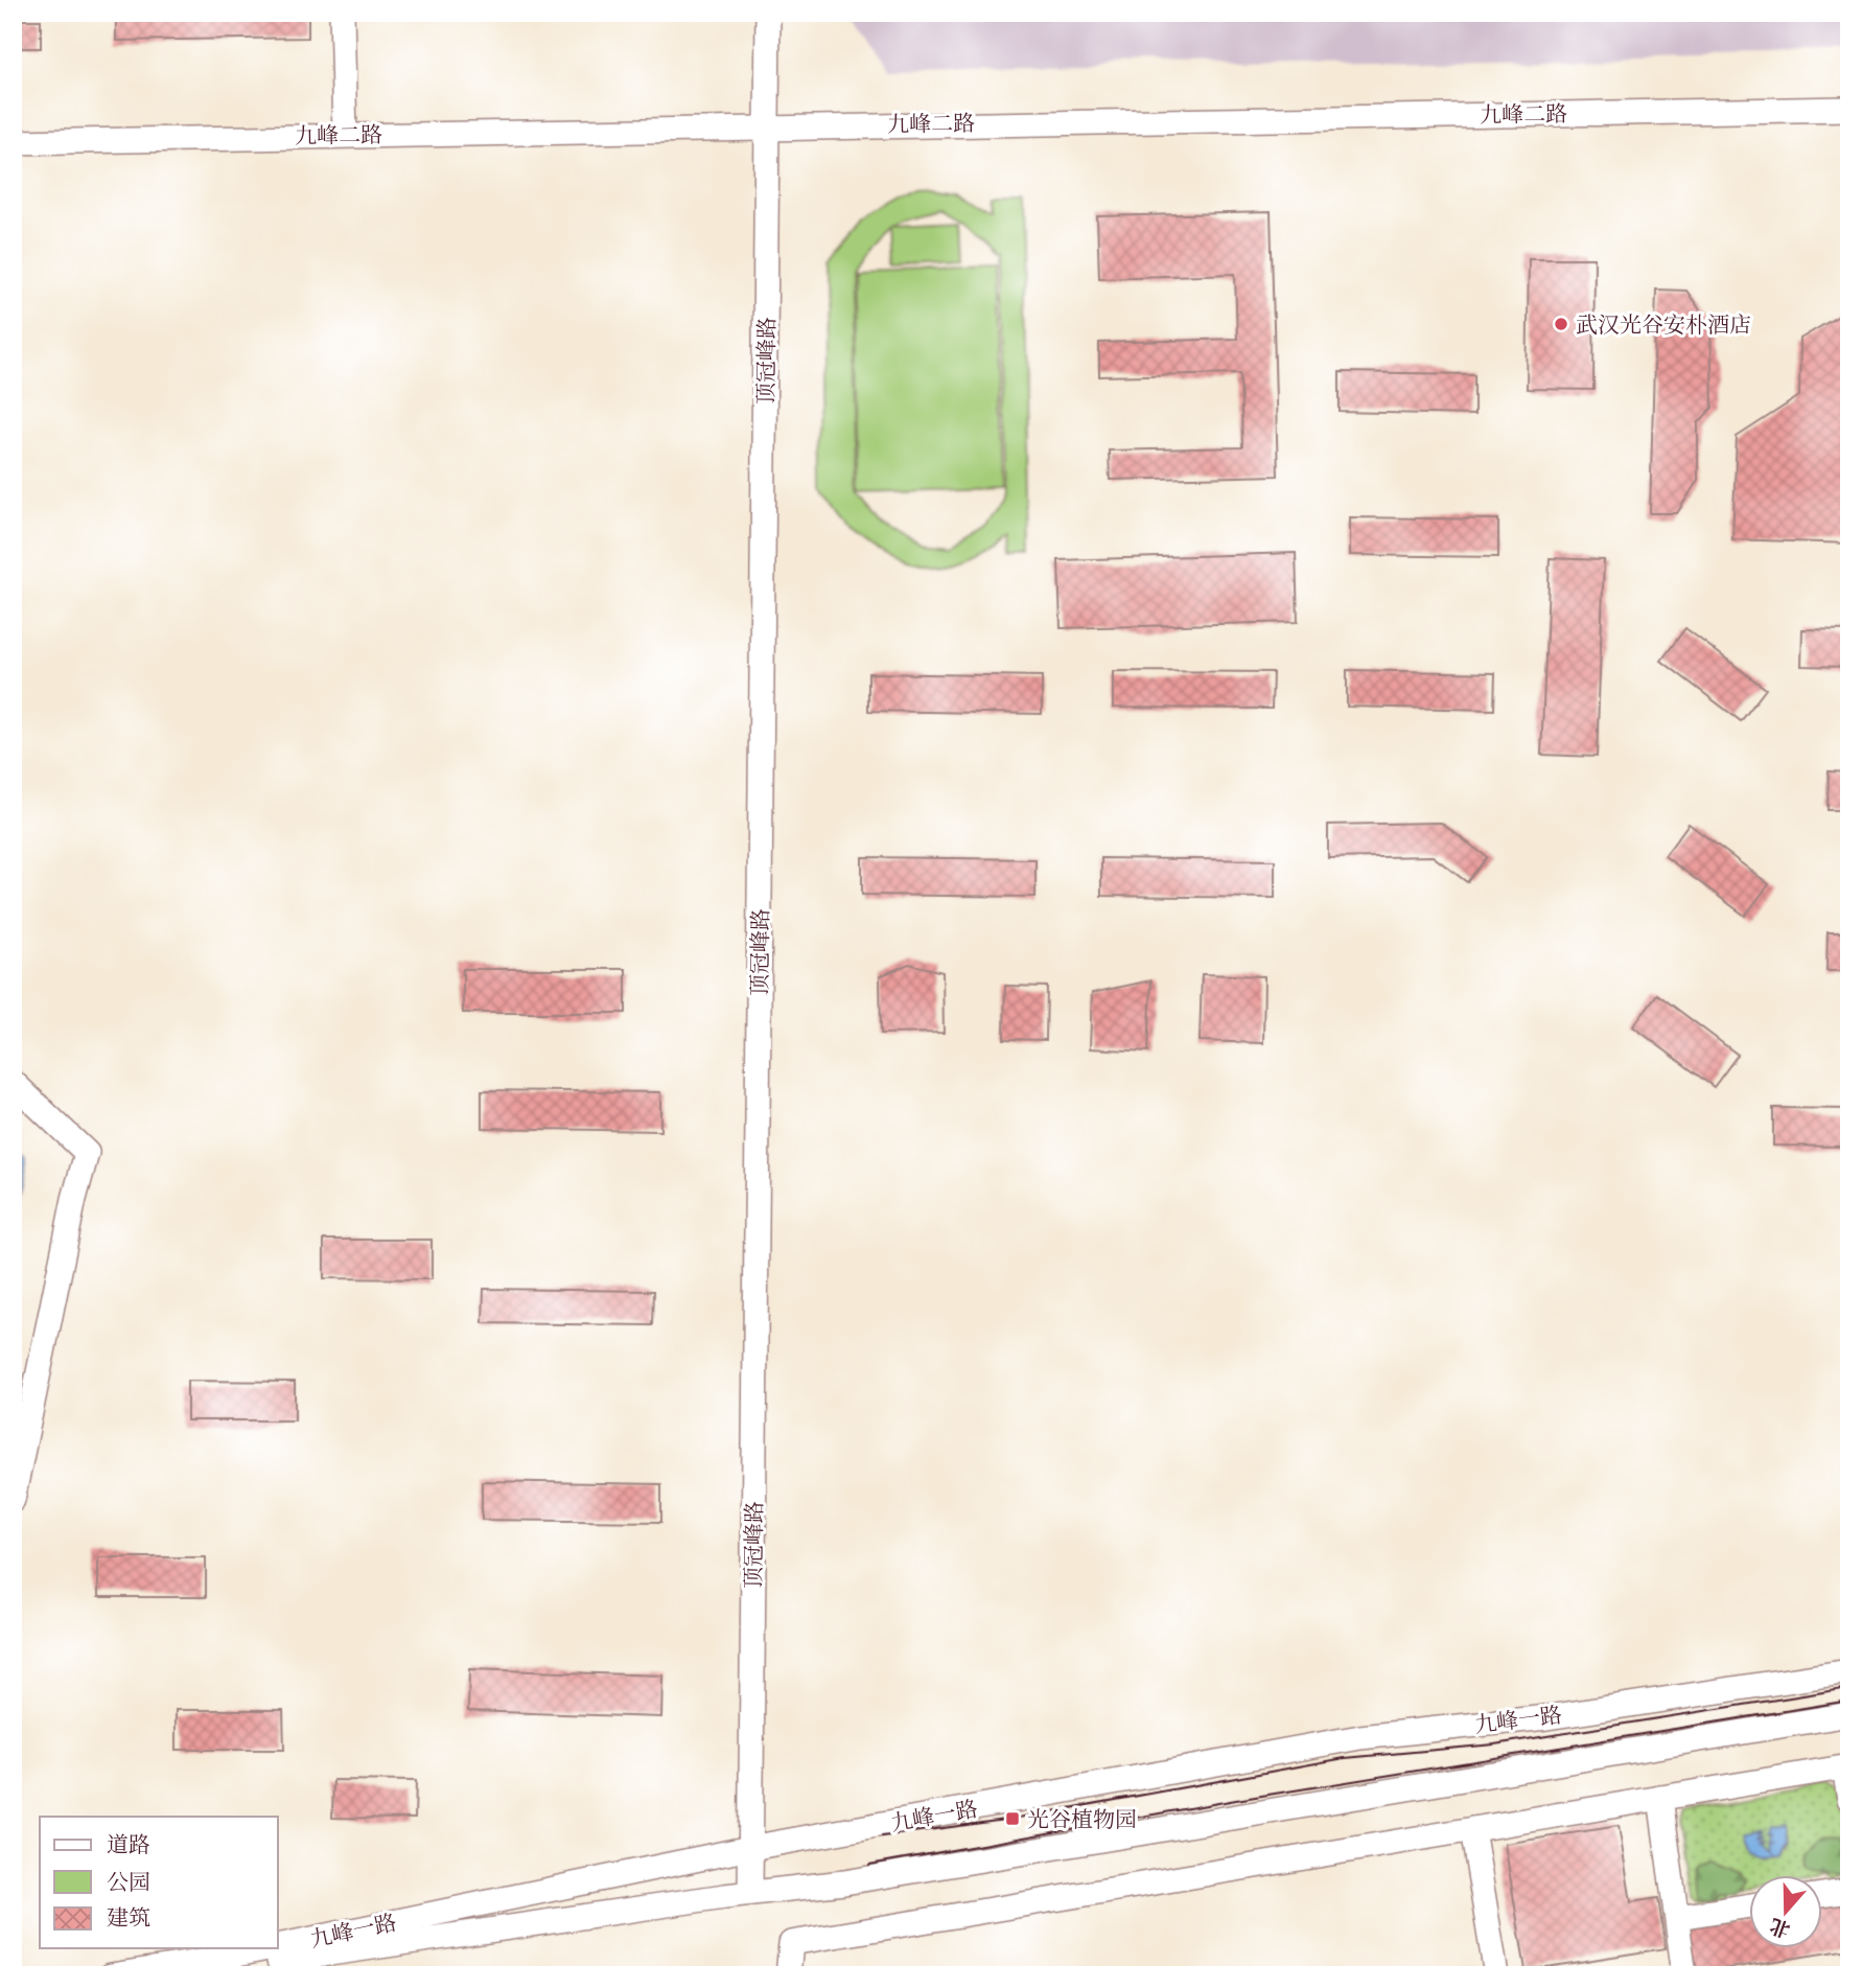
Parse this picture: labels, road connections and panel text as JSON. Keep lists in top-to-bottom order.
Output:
{
  "streets": {
    "street": ["九峰二路", "顶冠峰路", "九峰一路"]
  },
  "crossings": [
    ["九峰二路", "顶冠峰路"],
    ["顶冠峰路", "九峰一路"]
  ],
  "places": {
    "other": ["武汉光谷安朴酒店"],
    "transit": ["光谷植物园"]
  },
  "legend": ["道路", "公园", "建筑"],
  "north": "bottom"
}
